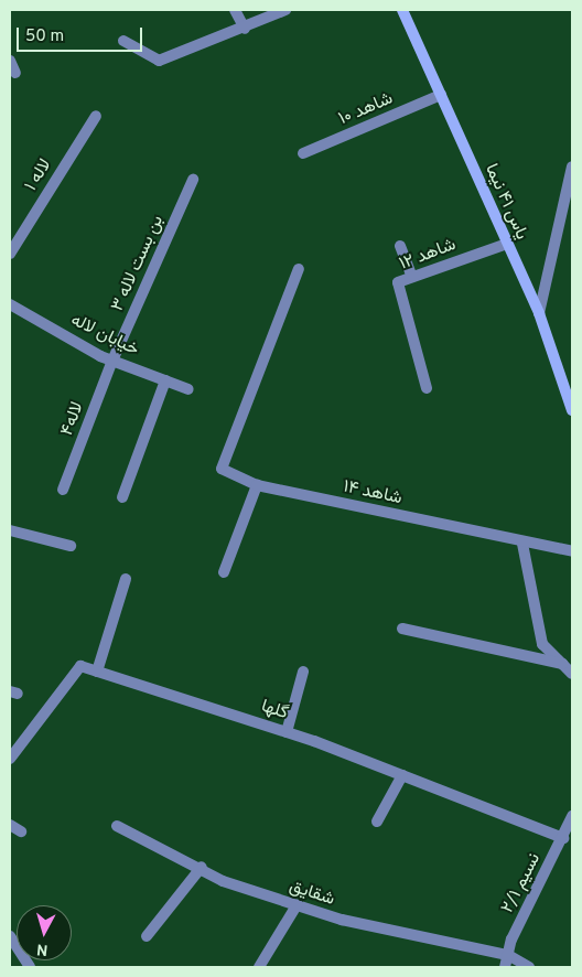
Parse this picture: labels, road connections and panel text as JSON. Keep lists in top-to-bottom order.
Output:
{
  "streets": {
    "street": [
      "شاهد ۱۰",
      "لاله ۱",
      "یاس ۴۱ نیما",
      "شاهد ۱۲",
      "بن بست لاله ۳",
      "خیابان لاله",
      "لاله۴",
      "شاهد ۱۴",
      "گلها",
      "نسیم ۲/۱",
      "شقایق"
    ]
  },
  "crossings": [
    ["شاهد ۱۰", "یاس ۴۱ نیما"],
    ["یاس ۴۱ نیما", "شاهد ۱۲"],
    ["بن بست لاله ۳", "خیابان لاله"],
    ["بن بست لاله ۳", "لاله۴"],
    ["خیابان لاله", "لاله۴"],
    ["گلها", "نسیم ۲/۱"],
    ["نسیم ۲/۱", "شقایق"]
  ],
  "scale_bar": "50 m",
  "north": "bottom"
}
